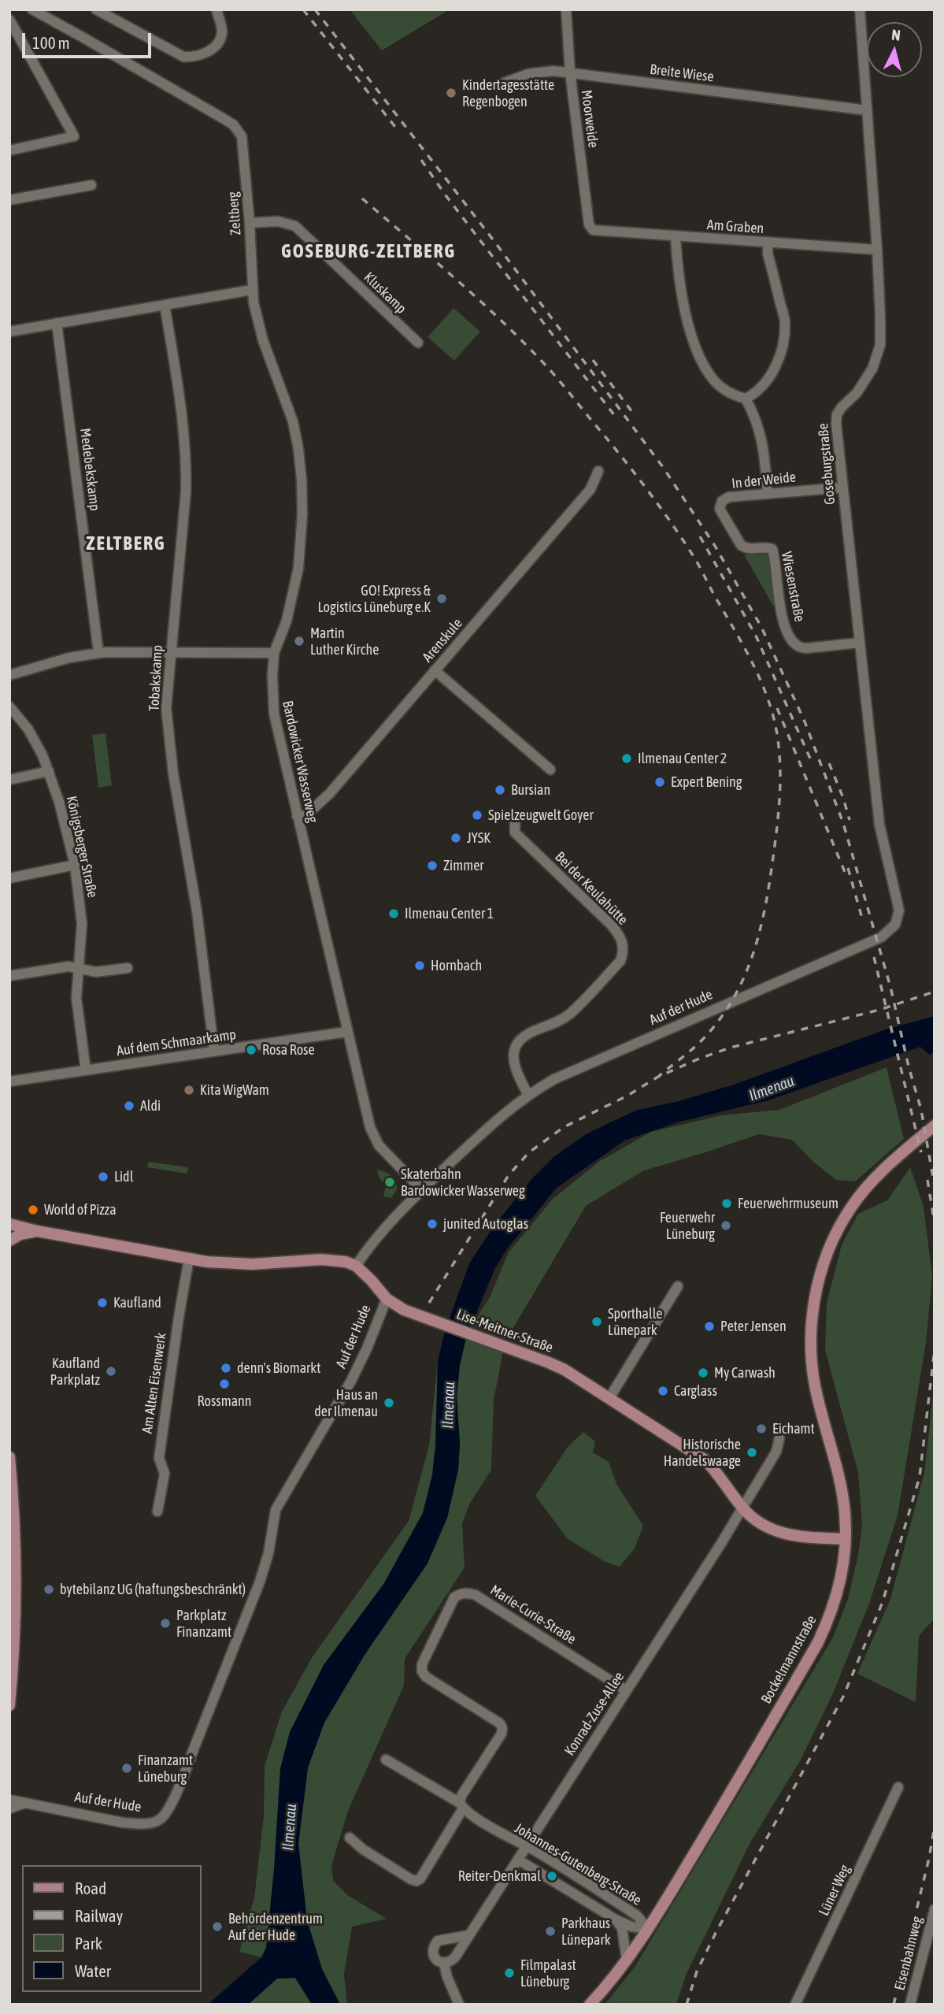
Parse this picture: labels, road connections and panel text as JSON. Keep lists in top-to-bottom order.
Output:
{
  "streets": {
    "main road": ["Auf der Hude", "Lise-Meitner-Straße", "Bockelmannstraße"],
    "street": [
      "Breite Wiese",
      "Moorweide",
      "Zeltberg",
      "Am Graben",
      "Kluskamp",
      "Goseburgstraße",
      "Medebekskamp",
      "In der Weide",
      "Wiesenstraße",
      "Arenskule",
      "Tobakskamp",
      "Bardowicker Wasserweg",
      "Königsberger Straße",
      "Bei der Keulahütte",
      "Auf dem Schmaarkamp",
      "Am Alten Eisenwerk",
      "Marie-Curie-Straße",
      "Konrad-Zuse-Allee",
      "Johannes-Gutenberg-Straße",
      "Lüner Weg",
      "Eisenbahnweg"
    ]
  },
  "crossings": [
    ["Breite Wiese", "Moorweide"],
    ["Breite Wiese", "Goseburgstraße"],
    ["Moorweide", "Am Graben"],
    ["Zeltberg", "Kluskamp"],
    ["Zeltberg", "Bardowicker Wasserweg"],
    ["Am Graben", "Goseburgstraße"],
    ["Goseburgstraße", "In der Weide"],
    ["Goseburgstraße", "Wiesenstraße"],
    ["Goseburgstraße", "Auf der Hude"],
    ["In der Weide", "Wiesenstraße"],
    ["Arenskule", "Bardowicker Wasserweg"],
    ["Tobakskamp", "Auf dem Schmaarkamp"],
    ["Bardowicker Wasserweg", "Auf der Hude"],
    ["Bardowicker Wasserweg", "Auf dem Schmaarkamp"],
    ["Königsberger Straße", "Auf dem Schmaarkamp"],
    ["Bei der Keulahütte", "Auf der Hude"],
    ["Auf der Hude", "Lise-Meitner-Straße"],
    ["Lise-Meitner-Straße", "Bockelmannstraße"],
    ["Lise-Meitner-Straße", "Konrad-Zuse-Allee"],
    ["Marie-Curie-Straße", "Konrad-Zuse-Allee"],
    ["Marie-Curie-Straße", "Johannes-Gutenberg-Straße"],
    ["Bockelmannstraße", "Johannes-Gutenberg-Straße"],
    ["Konrad-Zuse-Allee", "Johannes-Gutenberg-Straße"]
  ],
  "districts": ["GOSEBURG-ZELTBERG", "ZELTBERG"],
  "water": ["Ilmenau"],
  "places": [
    "Kindertagesstätte Regenbogen",
    "GO! Express & Logistics Lüneburg e.K",
    "Martin Luther Kirche",
    "Ilmenau Center 2",
    "Expert Bening",
    "Bursian",
    "Spielzeugwelt Goyer",
    "JYSK",
    "Zimmer",
    "Ilmenau Center 1",
    "Hornbach",
    "Rosa Rose",
    "Kita WigWam",
    "Aldi",
    "Lidl",
    "Skaterbahn Bardowicker Wasserweg",
    "Feuerwehrmuseum",
    "World of Pizza",
    "junited Autoglas",
    "Feuerwehr Lüneburg",
    "Kaufland",
    "Sporthalle Lünepark",
    "Peter Jensen",
    "denn's Biomarkt",
    "Kaufland Parkplatz",
    "My Carwash",
    "Rossmann",
    "Carglass",
    "Haus an der Ilmenau",
    "Eichamt",
    "Historische Handelswaage",
    "bytebilanz UG (haftungsbeschränkt)",
    "Parkplatz Finanzamt",
    "Finanzamt Lüneburg",
    "Reiter-Denkmal",
    "Behördenzentrum Auf der Hude",
    "Parkhaus Lünepark",
    "Filmpalast Lüneburg"
  ],
  "legend": [
    "Road",
    "Railway",
    "Park",
    "Water"
  ],
  "scale_bar": "100 m",
  "north": "top"
}
